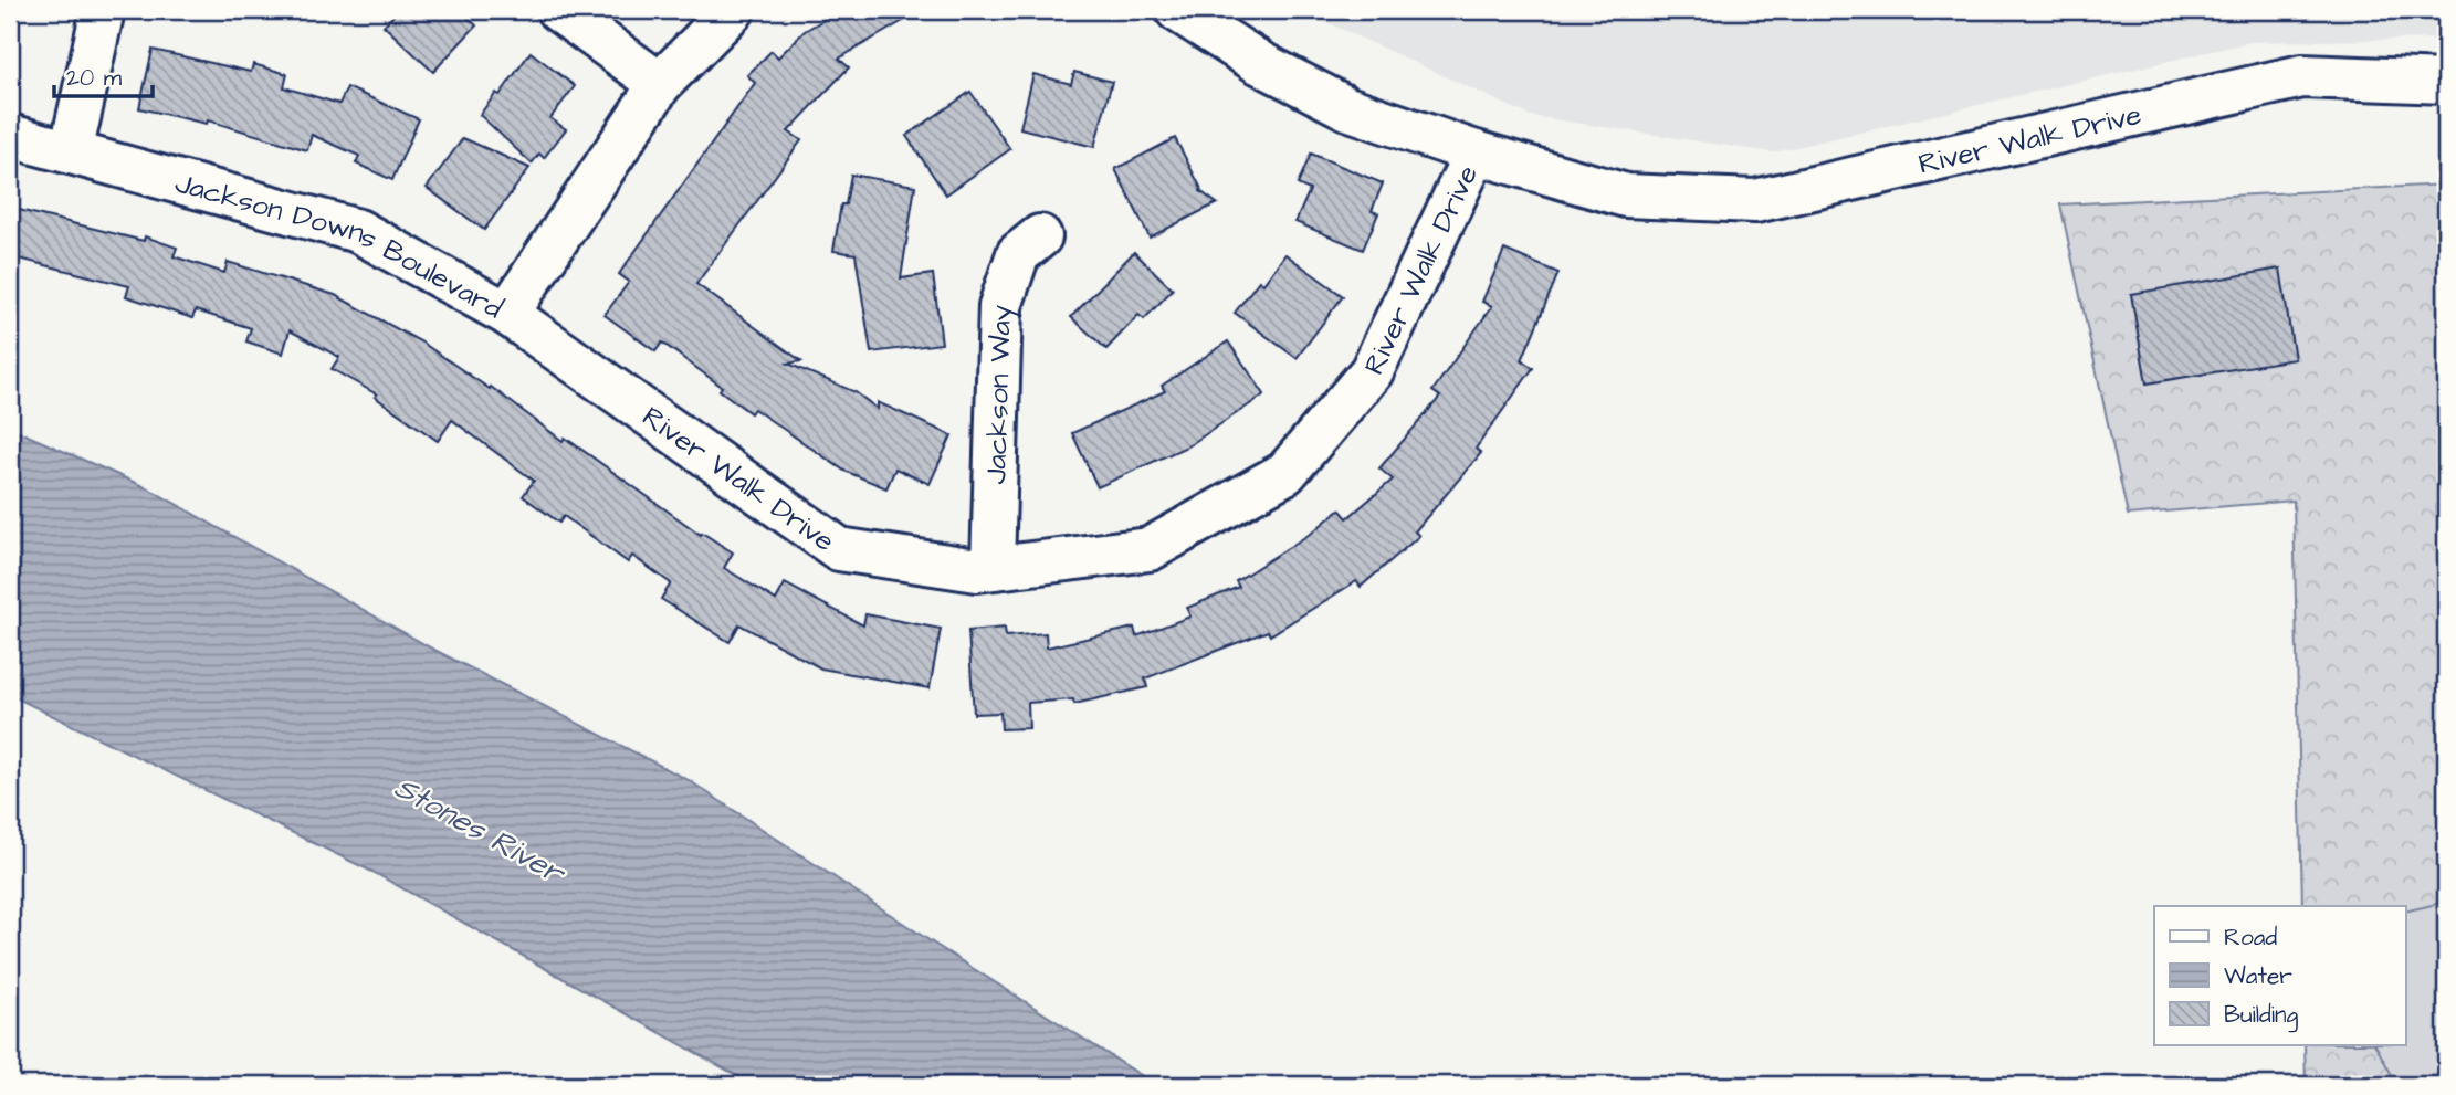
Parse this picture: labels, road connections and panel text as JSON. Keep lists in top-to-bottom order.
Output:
{
  "streets": {
    "street": ["River Walk Drive", "Jackson Downs Boulevard", "Jackson Way"]
  },
  "crossings": [
    ["River Walk Drive", "Jackson Downs Boulevard"],
    ["River Walk Drive", "Jackson Way"]
  ],
  "water": ["Stones River"],
  "legend": ["Road", "Water", "Building"],
  "scale_bar": "20 m"
}
